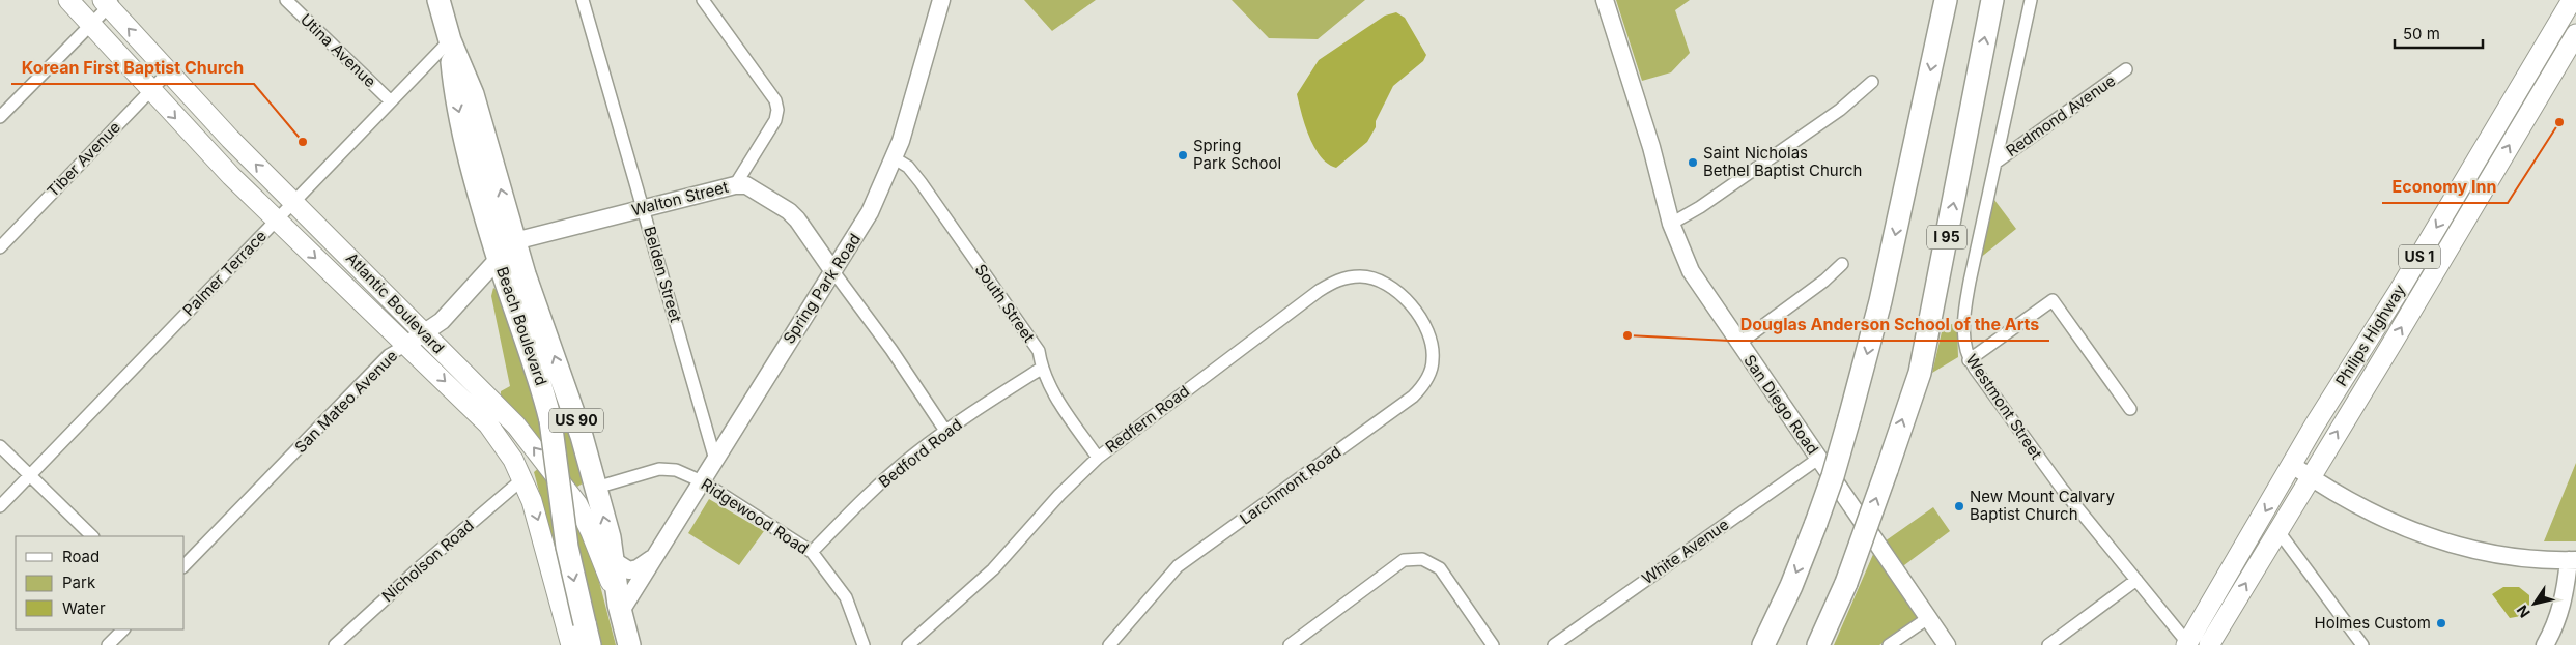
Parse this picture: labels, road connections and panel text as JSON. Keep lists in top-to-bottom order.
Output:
{
  "streets": {
    "highway": ["I 95", "Beach Boulevard", "US 90"],
    "main road": ["US 1", "Atlantic Boulevard", "Philips Highway"],
    "street": [
      "Utina Avenue",
      "Redmond Avenue",
      "Tiber Avenue",
      "Walton Street",
      "Palmer Terrace",
      "Belden Street",
      "Spring Park Road",
      "South Street",
      "San Mateo Avenue",
      "San Diego Road",
      "Westmont Street",
      "Redfern Road",
      "Bedford Road",
      "Larchmont Road",
      "Ridgewood Road",
      "White Avenue",
      "Nicholson Road"
    ]
  },
  "crossings": [
    ["Utina Avenue", "Palmer Terrace"],
    ["Redmond Avenue", "Westmont Street"],
    ["Tiber Avenue", "Atlantic Boulevard"],
    ["Walton Street", "Belden Street"],
    ["Walton Street", "Spring Park Road"],
    ["Walton Street", "Beach Boulevard"],
    ["Walton Street", "San Mateo Avenue"],
    ["Walton Street", "Bedford Road"],
    ["Palmer Terrace", "Atlantic Boulevard"],
    ["Palmer Terrace", "Beach Boulevard"],
    ["Belden Street", "Spring Park Road"],
    ["Spring Park Road", "Atlantic Boulevard"],
    ["Spring Park Road", "South Street"],
    ["Spring Park Road", "Beach Boulevard"],
    ["Spring Park Road", "US 90"],
    ["Spring Park Road", "Ridgewood Road"],
    ["Atlantic Boulevard", "Beach Boulevard"],
    ["Atlantic Boulevard", "San Mateo Avenue"],
    ["Atlantic Boulevard", "Nicholson Road"],
    ["South Street", "Redfern Road"],
    ["South Street", "Bedford Road"],
    ["Beach Boulevard", "San Mateo Avenue"],
    ["Beach Boulevard", "US 90"],
    ["Beach Boulevard", "Ridgewood Road"],
    ["Philips Highway", "Westmont Street"],
    ["San Diego Road", "White Avenue"],
    ["Redfern Road", "Larchmont Road"],
    ["Bedford Road", "Ridgewood Road"]
  ],
  "places": [
    "Economy Inn",
    "Korean First Baptist Church",
    "Spring Park School",
    "Saint Nicholas Bethel Baptist Church",
    "Douglas Anderson School of the Arts",
    "New Mount Calvary Baptist Church",
    "Holmes Custom"
  ],
  "legend": ["Road", "Park", "Water"],
  "scale_bar": "50 m",
  "north": "bottom left"
}
